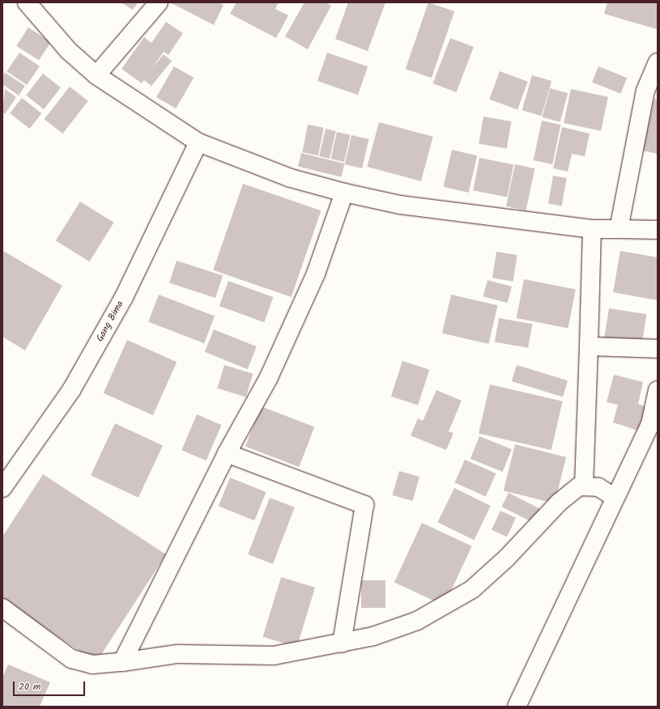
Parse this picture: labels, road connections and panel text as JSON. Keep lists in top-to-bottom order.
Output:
{
  "streets": {
    "street": ["Gang Bima"]
  },
  "scale_bar": "20 m"
}
